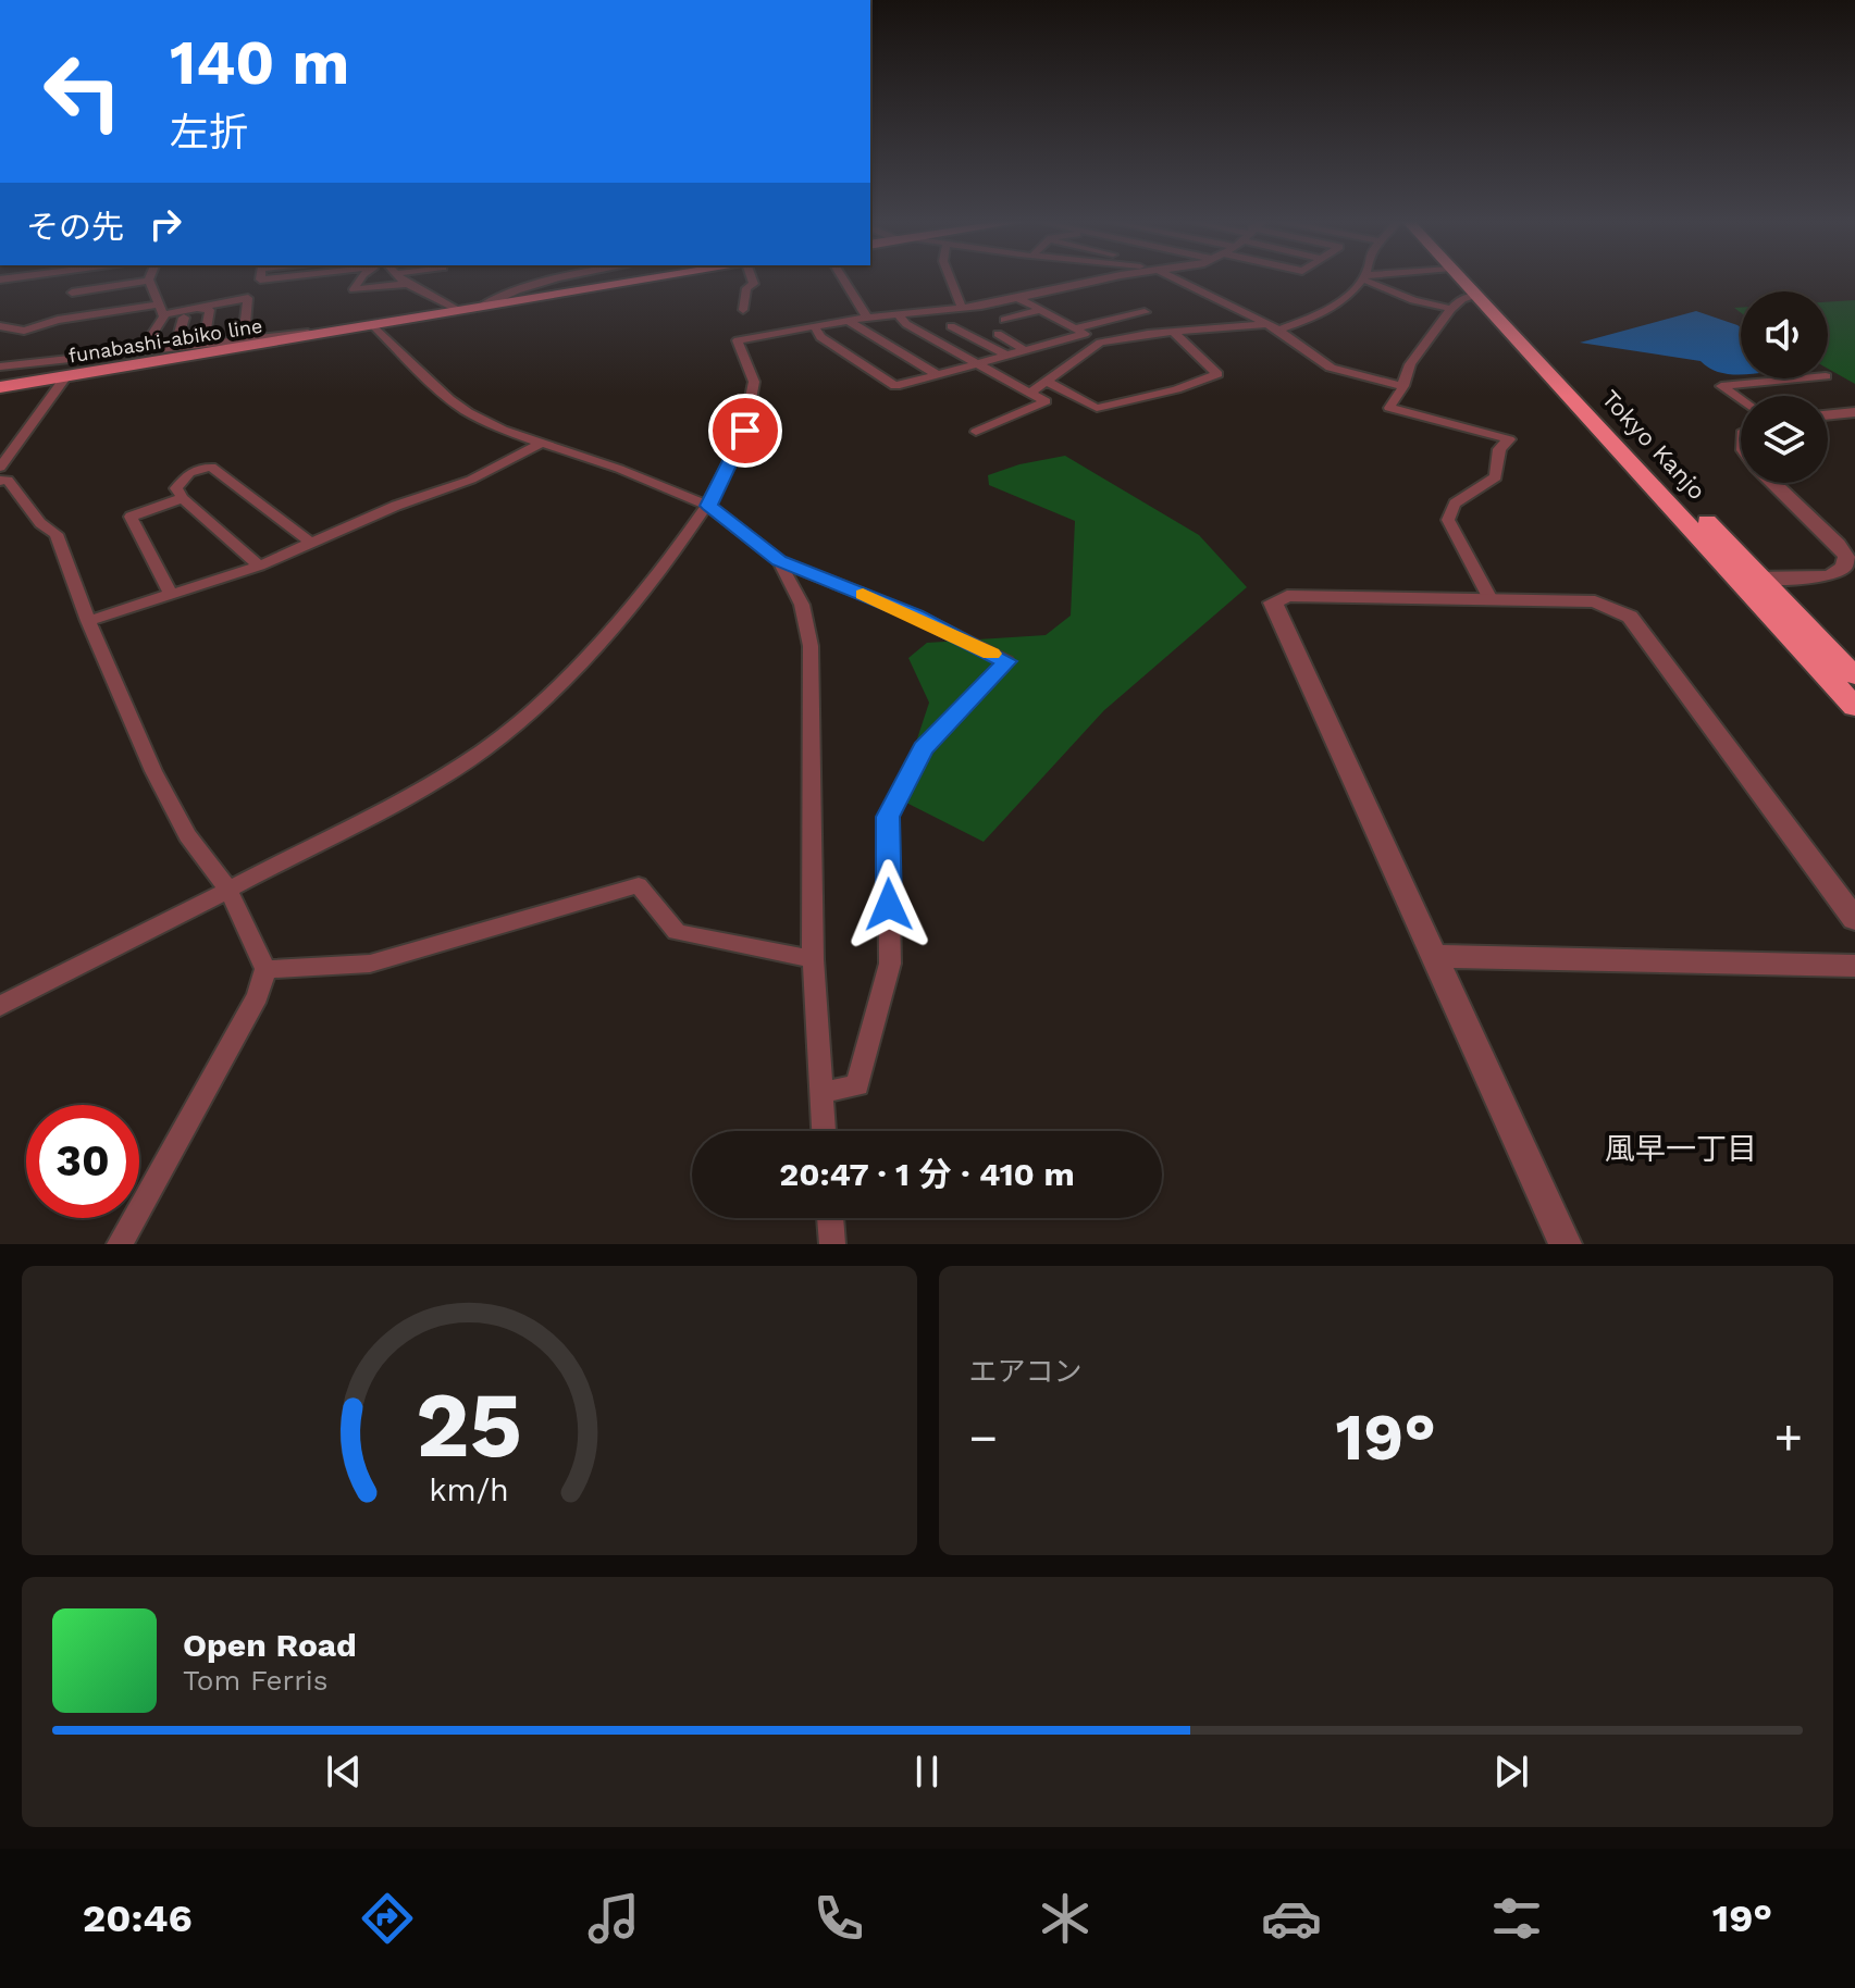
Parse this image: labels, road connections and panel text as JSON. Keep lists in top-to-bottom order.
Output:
{
  "streets": {
    "highway": ["Tokyo Kanjo"],
    "main road": ["funabashi-abiko line"]
  },
  "districts": ["風早一丁目"],
  "page": {
    "turn": ["140 m", "左折"],
    "then": "その先",
    "limit": "30",
    "trip": "20:47 · 1 分 · 410 m",
    "tile": "エアコン",
    "heat": ["−", "19°", "+"],
    "song": ["Open Road", "Tom Ferris"],
    "tabs": ["20:46", "19°"],
    "gauge": ["25", "km/h"]
  }
}
